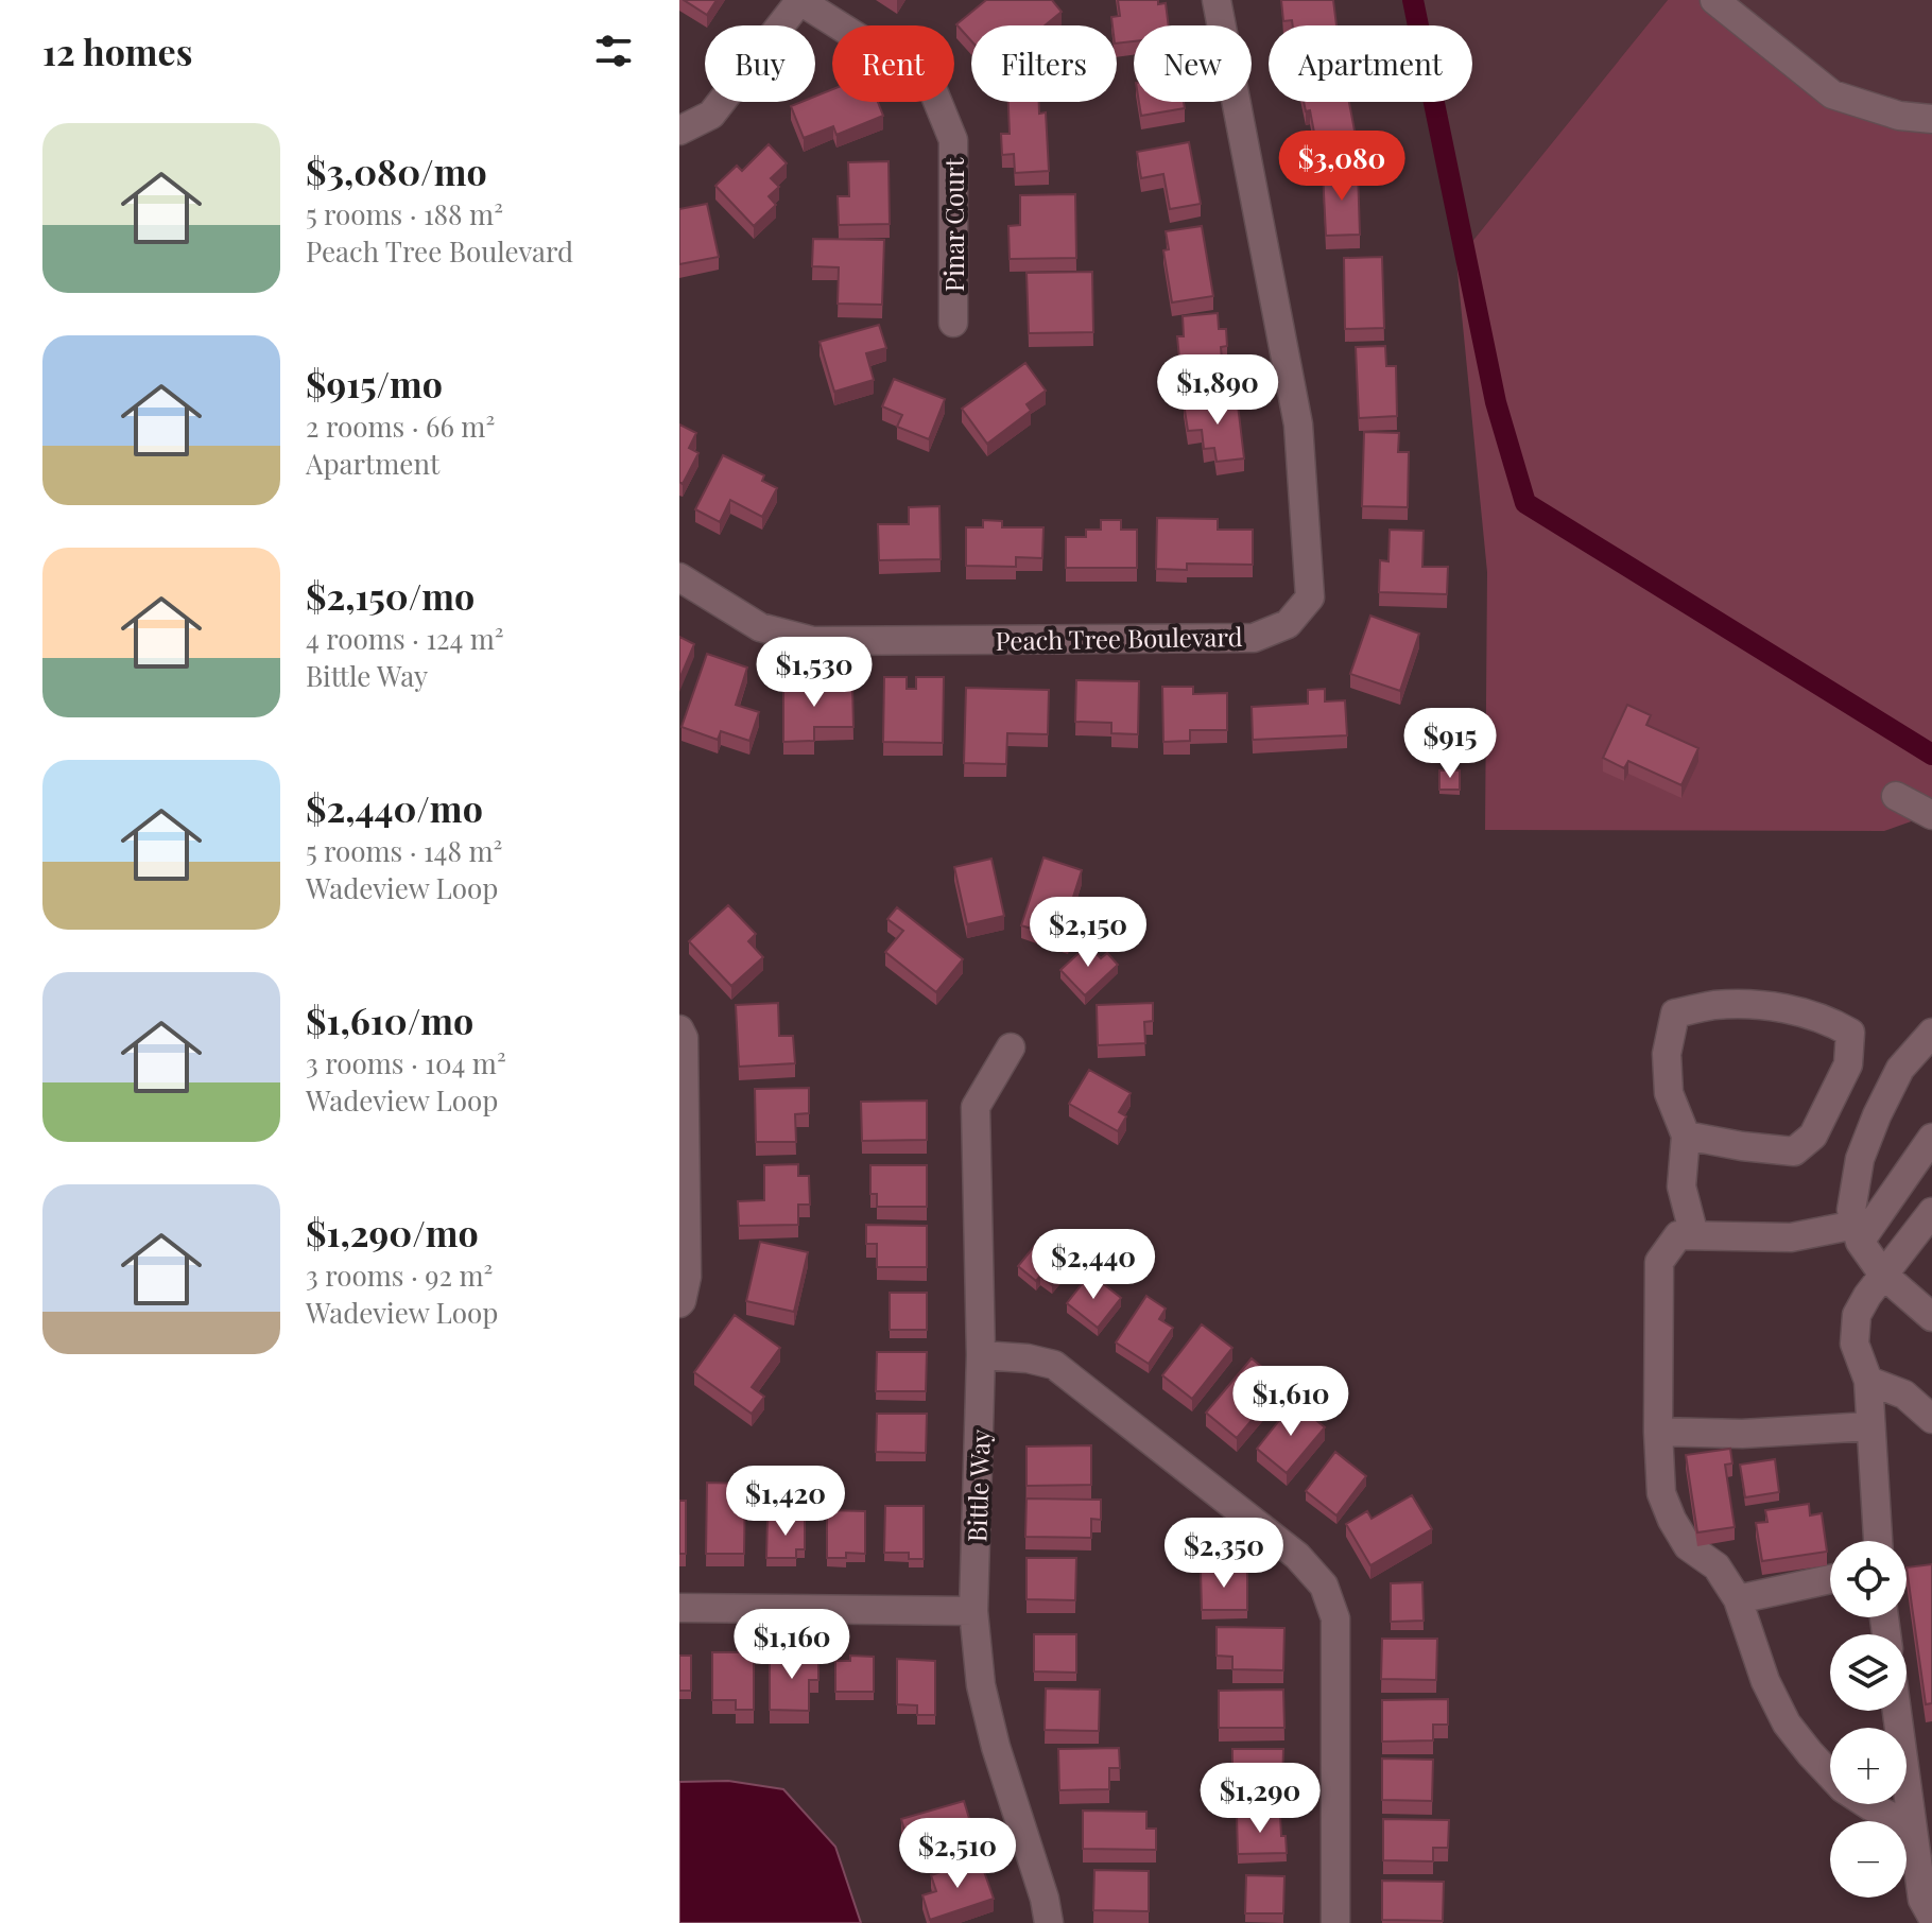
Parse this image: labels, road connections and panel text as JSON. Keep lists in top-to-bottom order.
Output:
{
  "streets": {
    "street": ["Pinar Court", "Peach Tree Boulevard", "Bittle Way"]
  },
  "page": {
    "heading": "12 homes",
    "chip": [
      "Buy",
      "Rent",
      "Filters",
      "New",
      "Apartment"
    ],
    "list": [
      {
        "name": "$3,080/mo",
        "note": "5 rooms · 188 m² · Peach Tree Boulevard"
      },
      {
        "name": "$915/mo",
        "note": "2 rooms · 66 m² · Apartment"
      },
      {
        "name": "$2,150/mo",
        "note": "4 rooms · 124 m² · Bittle Way"
      },
      {
        "name": "$2,440/mo",
        "note": "5 rooms · 148 m² · Wadeview Loop"
      },
      {
        "name": "$1,610/mo",
        "note": "3 rooms · 104 m² · Wadeview Loop"
      },
      {
        "name": "$1,290/mo",
        "note": "3 rooms · 92 m² · Wadeview Loop"
      }
    ],
    "price": [
      "$3,080",
      "$1,890",
      "$1,530",
      "$915",
      "$2,150",
      "$2,440",
      "$1,610",
      "$1,420",
      "$2,350",
      "$1,160",
      "$1,290",
      "$2,510"
    ],
    "map_buttons": ["+", "−"]
  }
}
